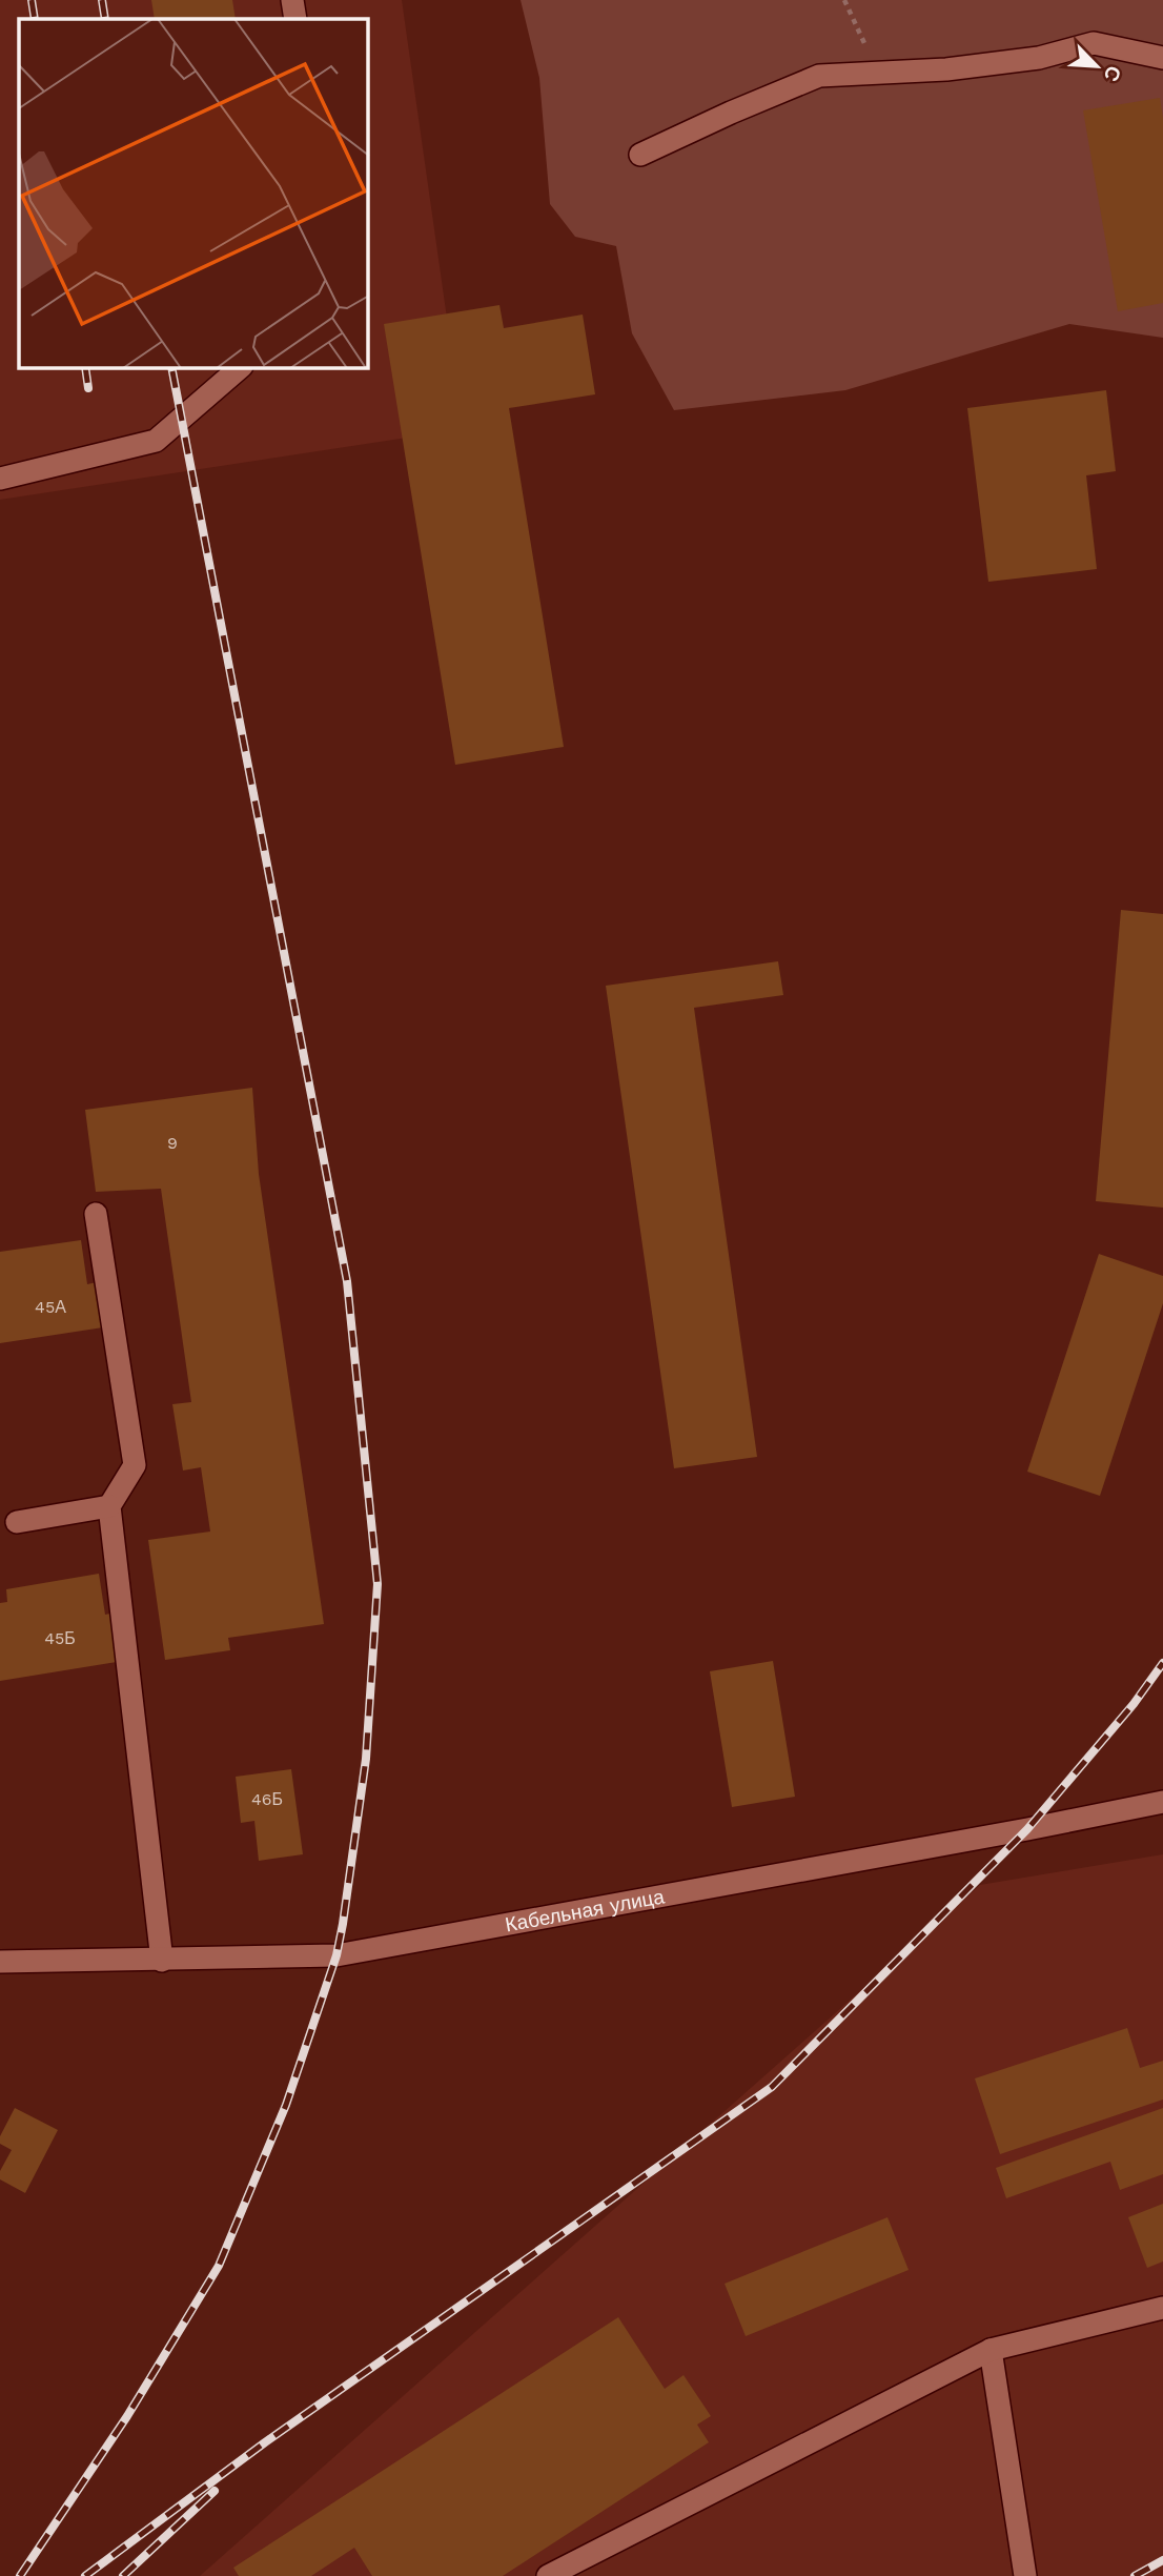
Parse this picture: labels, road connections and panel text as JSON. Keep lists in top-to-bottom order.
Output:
{
  "streets": {
    "street": ["Кабельная улица"]
  },
  "house_numbers": [
    "9",
    "45А",
    "45Б",
    "46Б"
  ],
  "north": "bottom right"
}
